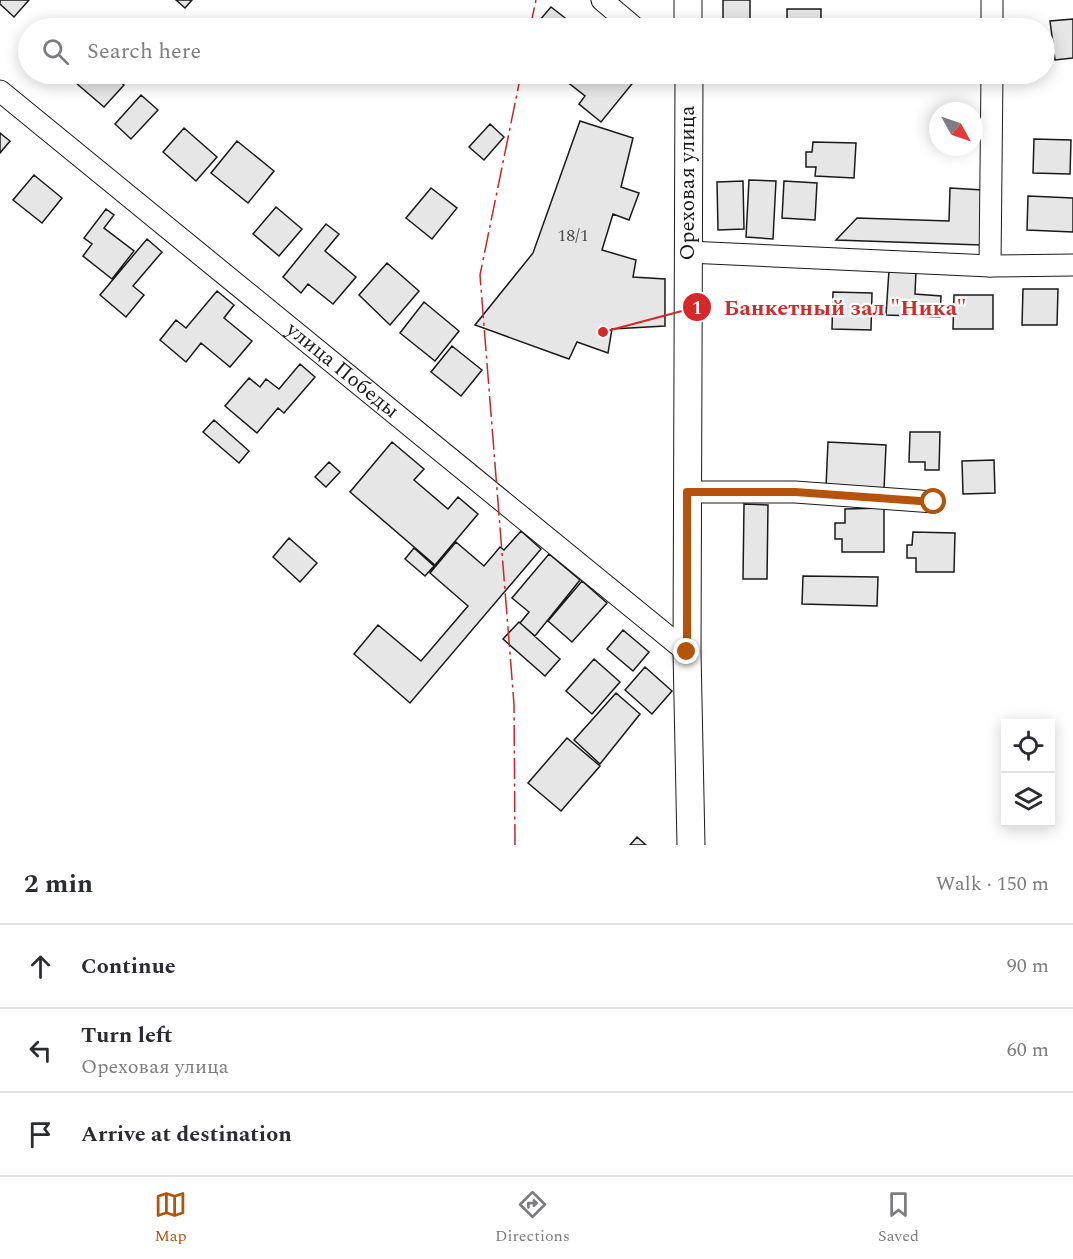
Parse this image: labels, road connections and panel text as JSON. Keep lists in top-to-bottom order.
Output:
{
  "streets": {
    "main road": ["Ореховая улица"],
    "street": ["улица Победы"]
  },
  "crossings": [
    ["Ореховая улица", "улица Победы"]
  ],
  "places": ["Банкетный зал \"Ника\""],
  "house_numbers": ["18/1"],
  "north": "bottom right",
  "page": {
    "search": "Search here",
    "heading": ["2 min", "Walk · 150 m"],
    "list": [
      ["Continue", "90 m"],
      ["Turn left", "Ореховая улица", "60 m"],
      "Arrive at destination"
    ],
    "nav": ["Map", "Directions", "Saved"]
  }
}
